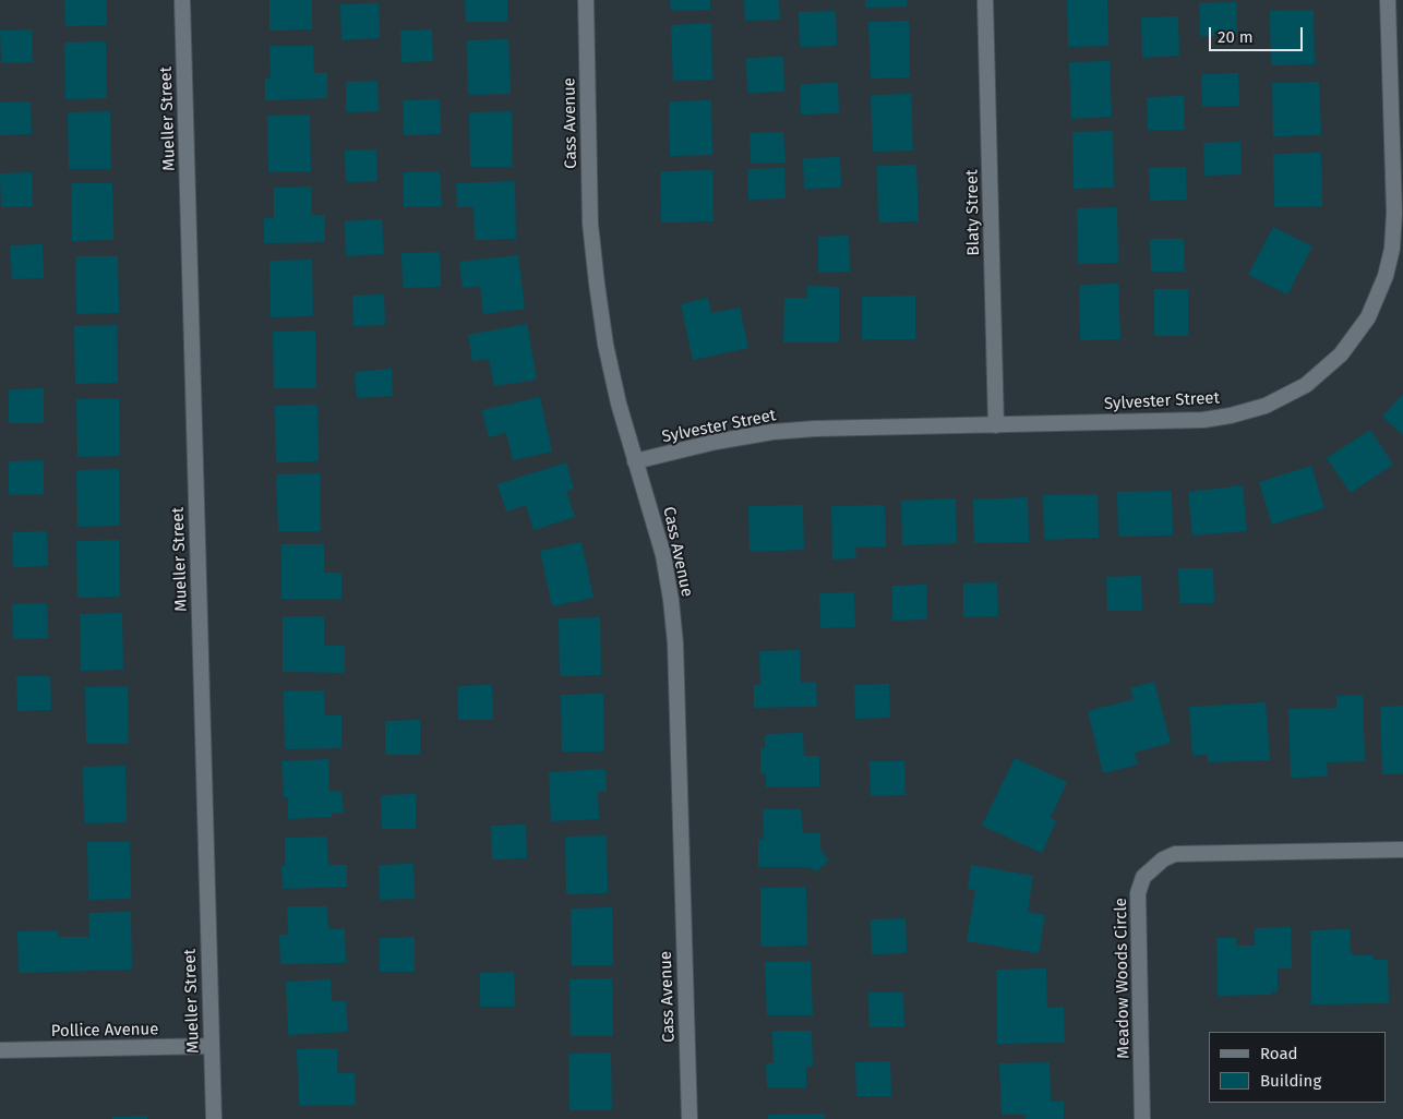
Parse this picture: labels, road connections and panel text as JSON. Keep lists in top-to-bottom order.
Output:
{
  "streets": {
    "street": [
      "Mueller Street",
      "Cass Avenue",
      "Blaty Street",
      "Sylvester Street",
      "Meadow Woods Circle",
      "Pollice Avenue"
    ]
  },
  "crossings": [
    ["Mueller Street", "Pollice Avenue"],
    ["Cass Avenue", "Sylvester Street"],
    ["Blaty Street", "Sylvester Street"]
  ],
  "legend": ["Road", "Building"],
  "scale_bar": "20 m"
}
